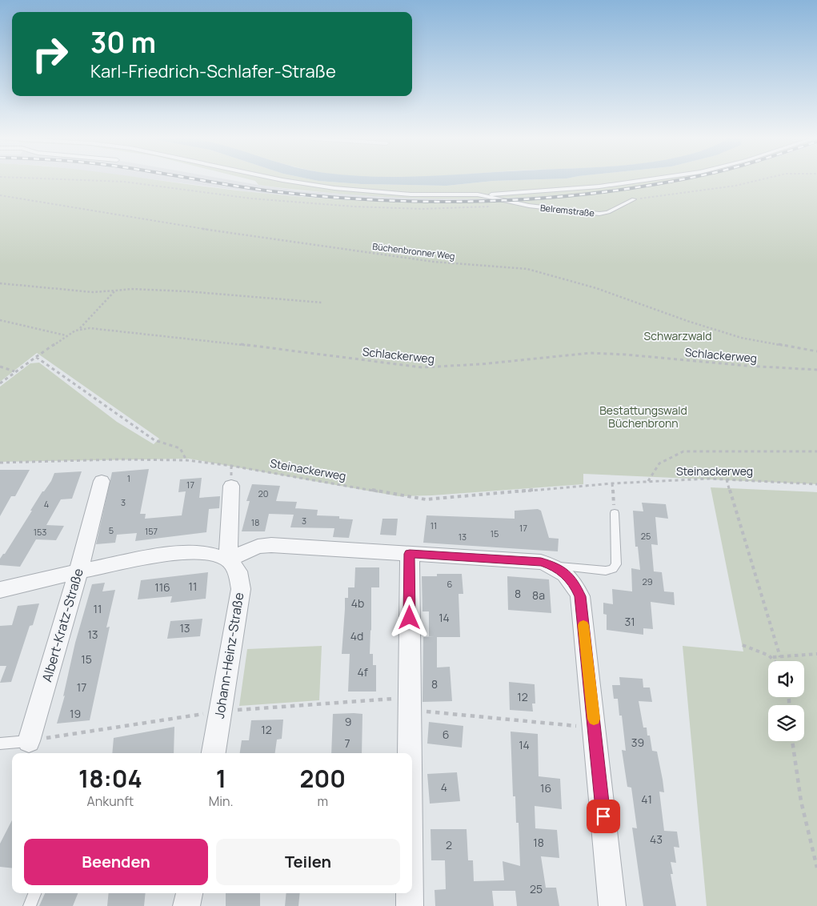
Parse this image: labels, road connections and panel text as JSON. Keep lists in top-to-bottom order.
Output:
{
  "streets": {
    "street": ["Albert-Kratz-Straße", "Johann-Heinz-Straße"],
    "lane": ["Belremstraße"],
    "path": ["Büchenbronner Weg", "Schlackerweg", "Steinackerweg"]
  },
  "parks": ["Schwarzwald", "Bestattungswald Büchenbronn"],
  "house_numbers": [
    "1",
    "17",
    "20",
    "3",
    "4",
    "3",
    "18",
    "11",
    "17",
    "5",
    "157",
    "153",
    "15",
    "25",
    "13",
    "29",
    "6",
    "11",
    "116",
    "8",
    "8a",
    "4b",
    "11",
    "14",
    "31",
    "13",
    "13",
    "4d",
    "15",
    "4f",
    "8",
    "17",
    "12",
    "19",
    "9",
    "12",
    "6",
    "39",
    "7",
    "14",
    "4",
    "16",
    "41",
    "43",
    "18",
    "2",
    "25"
  ],
  "page": {
    "turn": ["30 m", "Karl-Friedrich-Schlafer-Straße"],
    "eta": [
      "18:04",
      "Ankunft",
      "1",
      "Min.",
      "200",
      "m"
    ],
    "buttons": ["Beenden", "Teilen"]
  }
}
